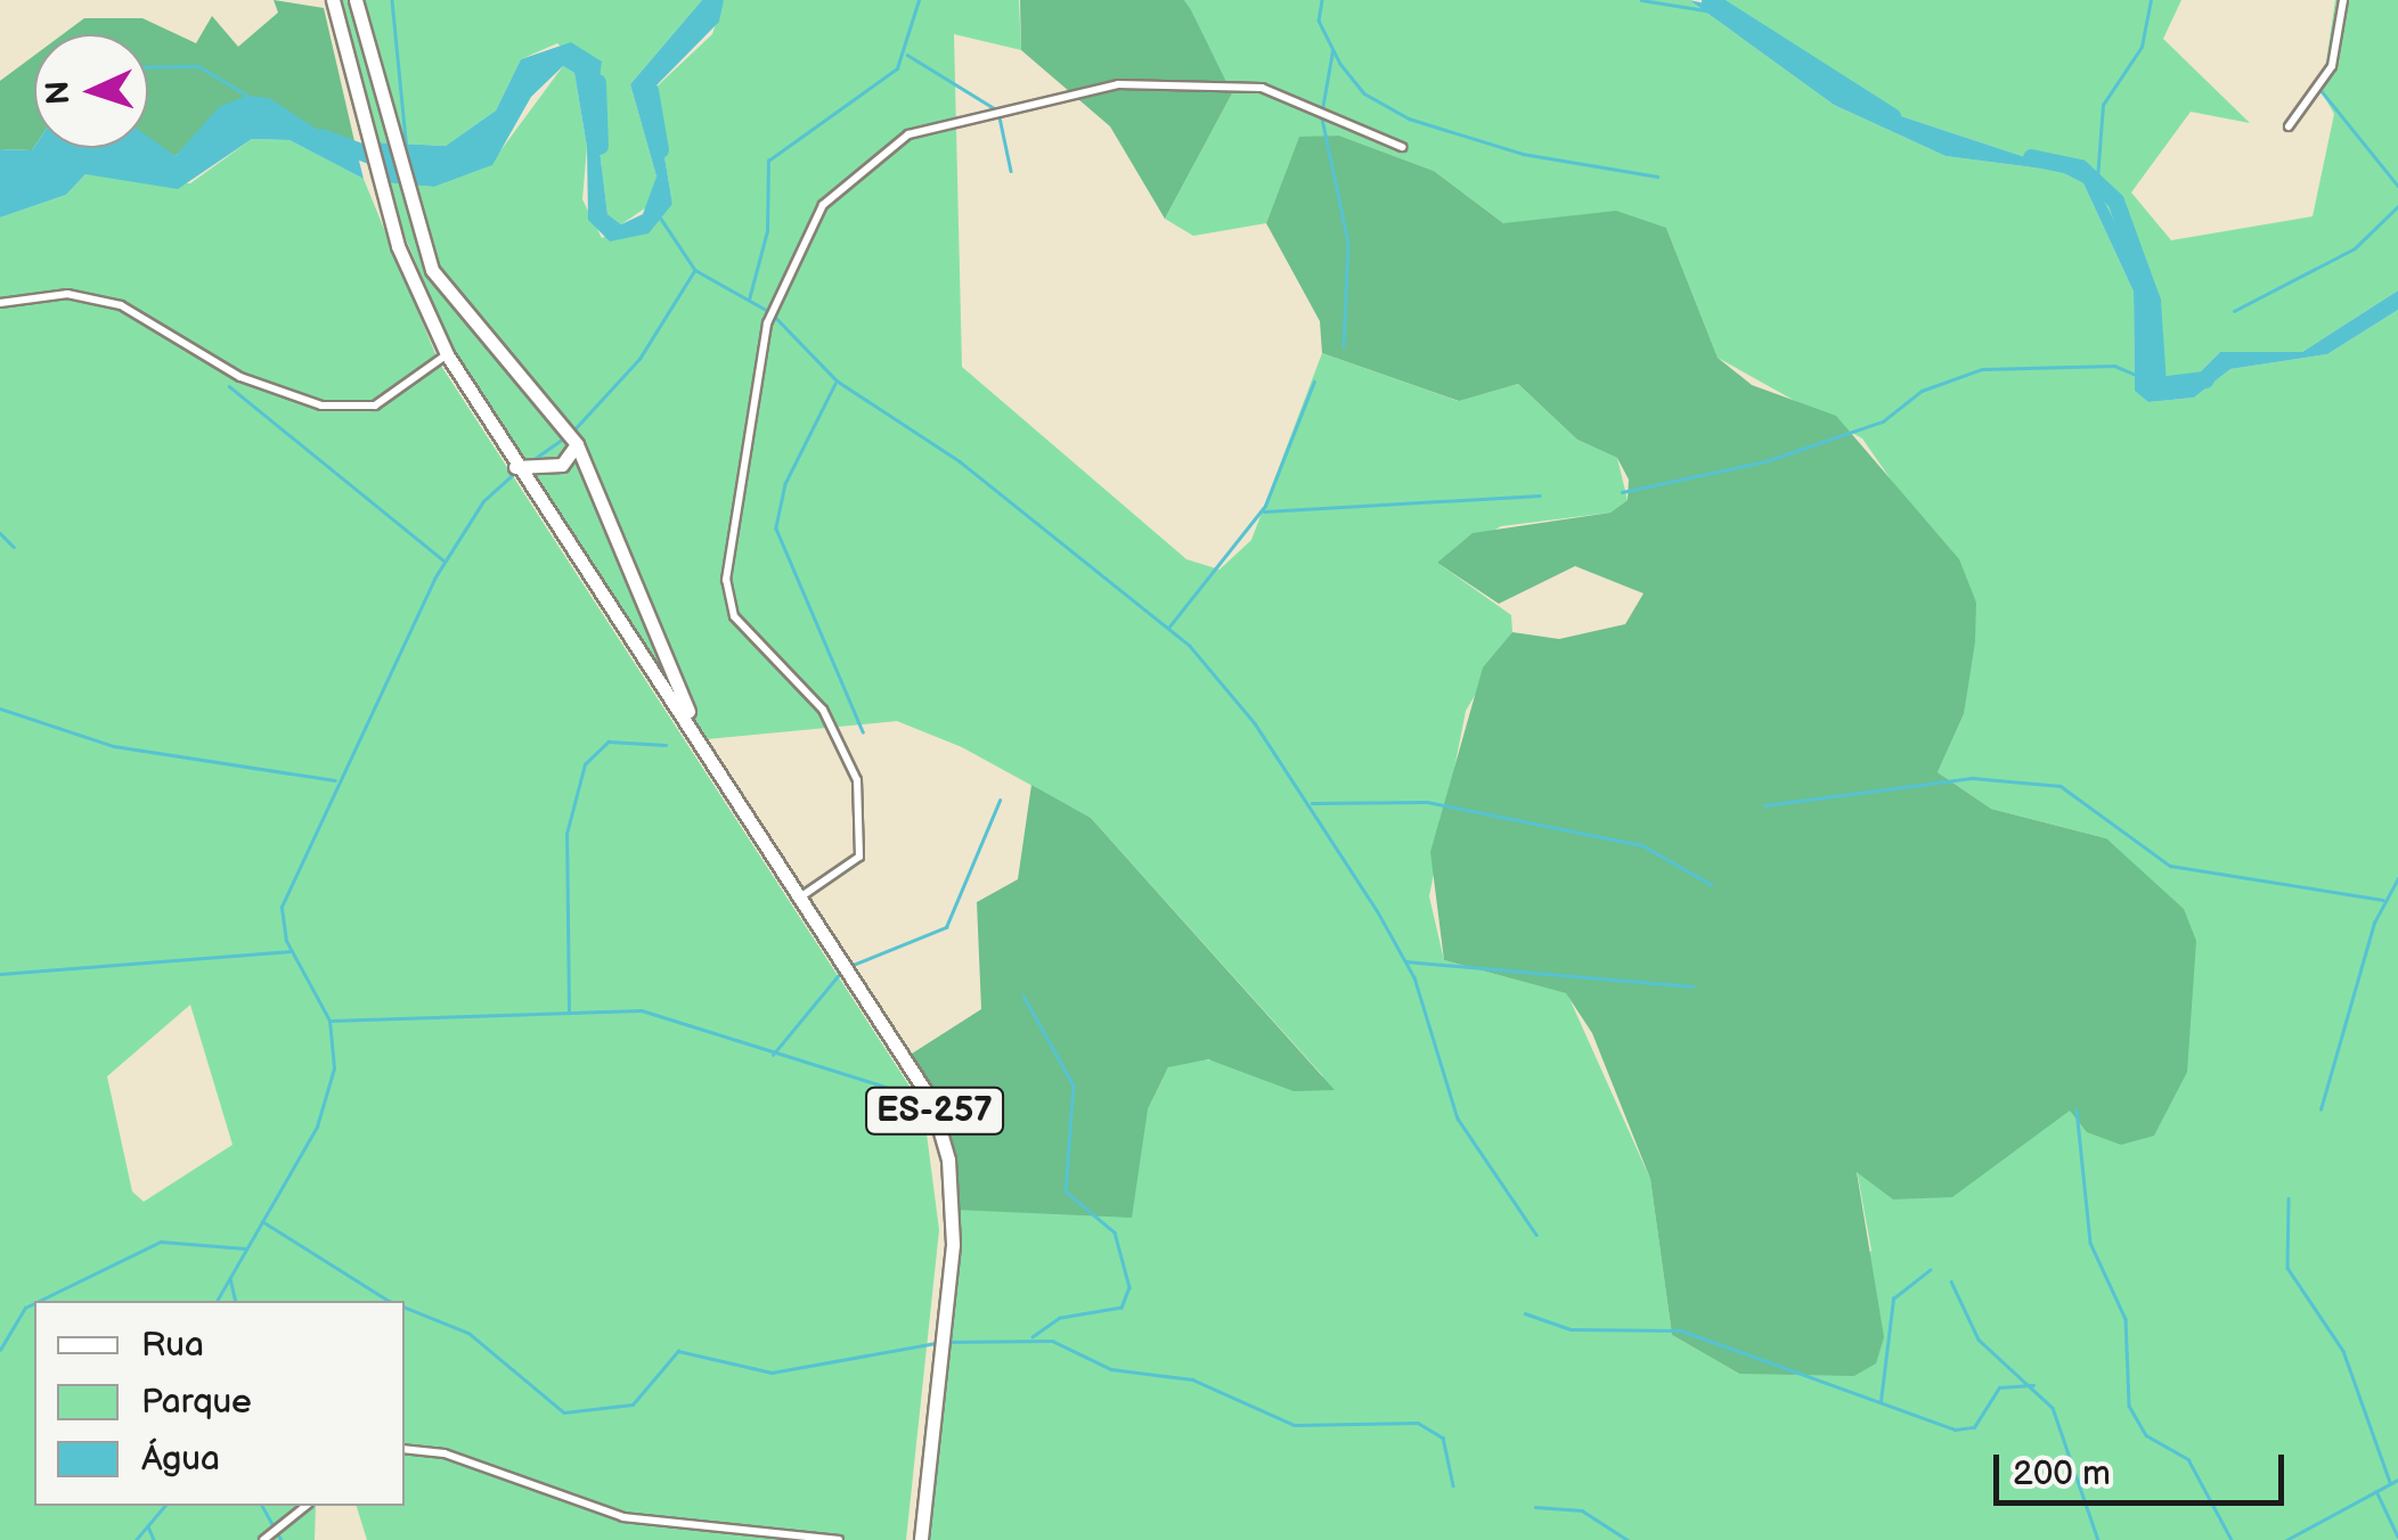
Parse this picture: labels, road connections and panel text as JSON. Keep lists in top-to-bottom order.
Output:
{
  "streets": {
    "main road": ["ES-257"]
  },
  "legend": ["Rua", "Parque", "Água"],
  "scale_bar": "200 m",
  "north": "left"
}
